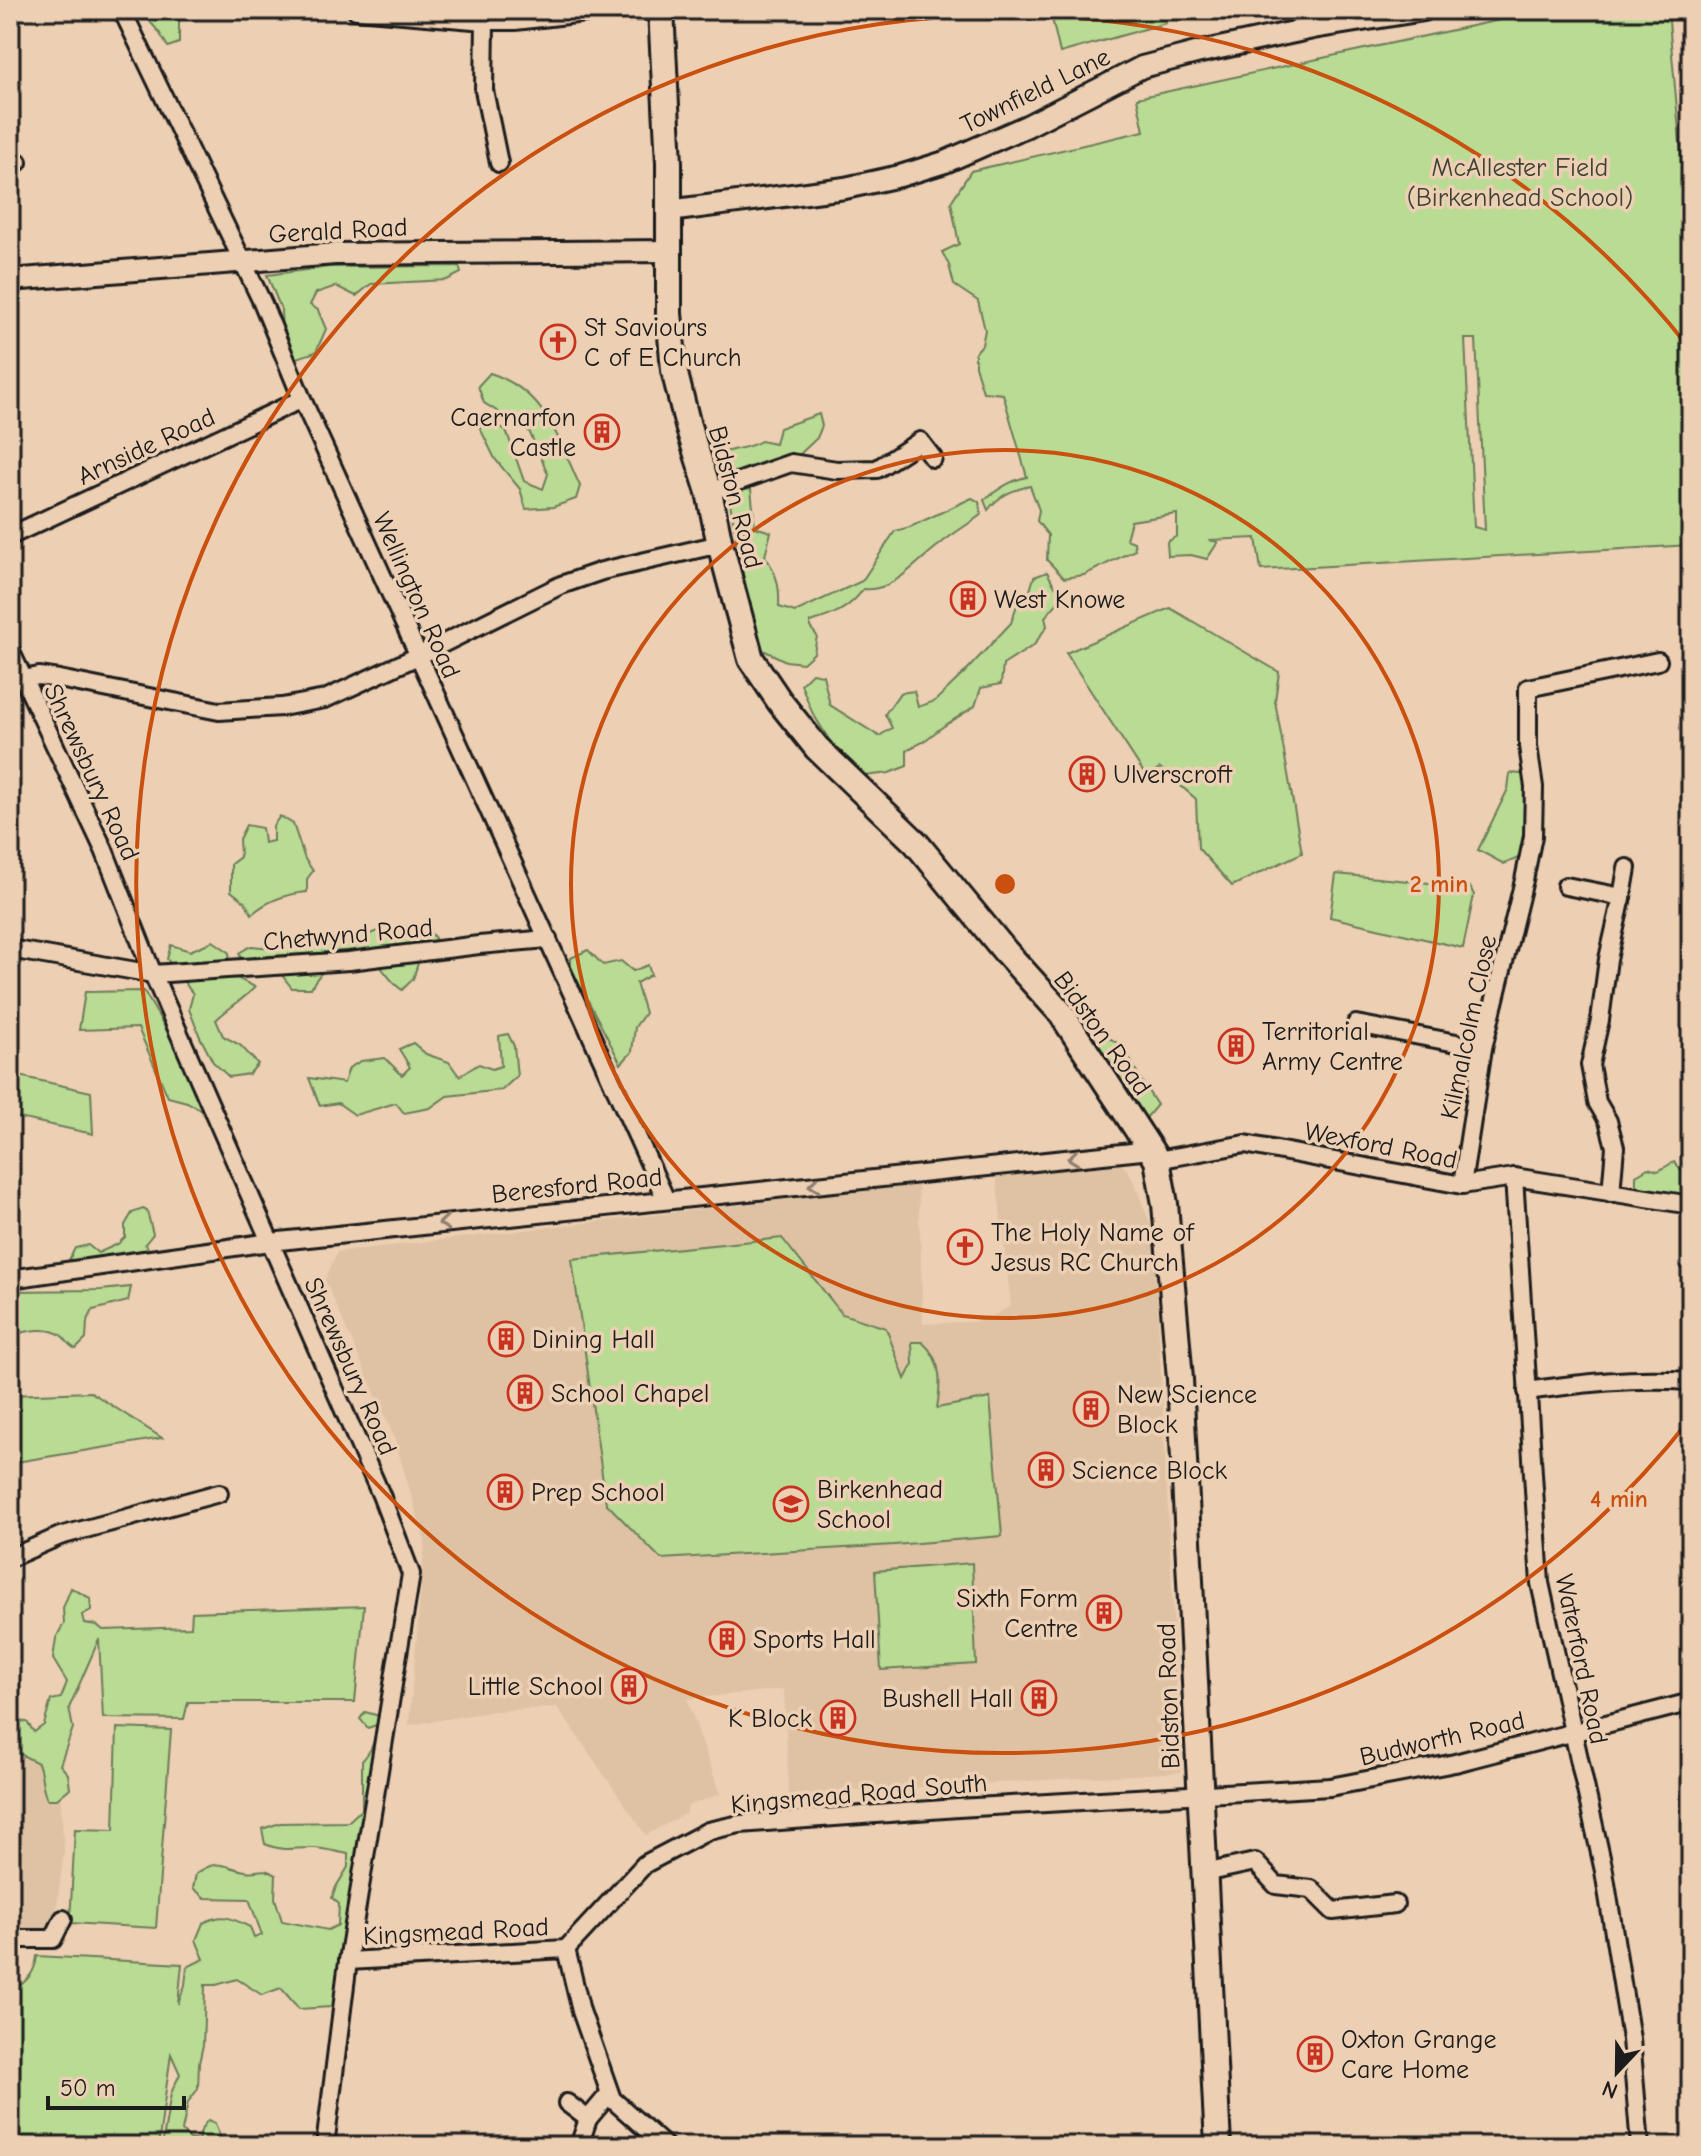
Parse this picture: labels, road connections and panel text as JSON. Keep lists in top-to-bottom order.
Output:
{
  "streets": {
    "main road": ["Bidston Road"],
    "street": [
      "Townfield Lane",
      "Gerald Road",
      "Arnside Road",
      "Wellington Road",
      "Shrewsbury Road",
      "Chetwynd Road",
      "Kilmalcolm Close",
      "Wexford Road",
      "Beresford Road",
      "Waterford Road",
      "Budworth Road",
      "Kingsmead Road South",
      "Kingsmead Road"
    ]
  },
  "crossings": [
    ["Townfield Lane", "Bidston Road"],
    ["Gerald Road", "Bidston Road"],
    ["Gerald Road", "Wellington Road"],
    ["Arnside Road", "Wellington Road"],
    ["Bidston Road", "Wexford Road"],
    ["Bidston Road", "Beresford Road"],
    ["Bidston Road", "Budworth Road"],
    ["Bidston Road", "Kingsmead Road South"],
    ["Wellington Road", "Chetwynd Road"],
    ["Wellington Road", "Beresford Road"],
    ["Shrewsbury Road", "Chetwynd Road"],
    ["Shrewsbury Road", "Beresford Road"],
    ["Shrewsbury Road", "Kingsmead Road"],
    ["Kilmalcolm Close", "Wexford Road"],
    ["Wexford Road", "Beresford Road"],
    ["Wexford Road", "Waterford Road"],
    ["Waterford Road", "Budworth Road"],
    ["Budworth Road", "Kingsmead Road South"],
    ["Kingsmead Road South", "Kingsmead Road"]
  ],
  "one_way": ["Beresford Road"],
  "parks": ["McAllester Field (Birkenhead School)"],
  "places": {
    "church": ["St Saviours C of E Church", "The Holy Name of Jesus RC Church"],
    "building": [
      "Caernarfon Castle",
      "West Knowe",
      "Ulverscroft",
      "Territorial Army Centre",
      "Dining Hall",
      "School Chapel",
      "New Science Block",
      "Science Block",
      "Prep School",
      "Sixth Form Centre",
      "Sports Hall",
      "Little School",
      "Bushell Hall",
      "K Block",
      "Oxton Grange Care Home"
    ],
    "school or university": ["Birkenhead School"]
  },
  "scale_bar": "50 m",
  "north": "bottom",
  "rings": ["2 min", "4 min"]
}
